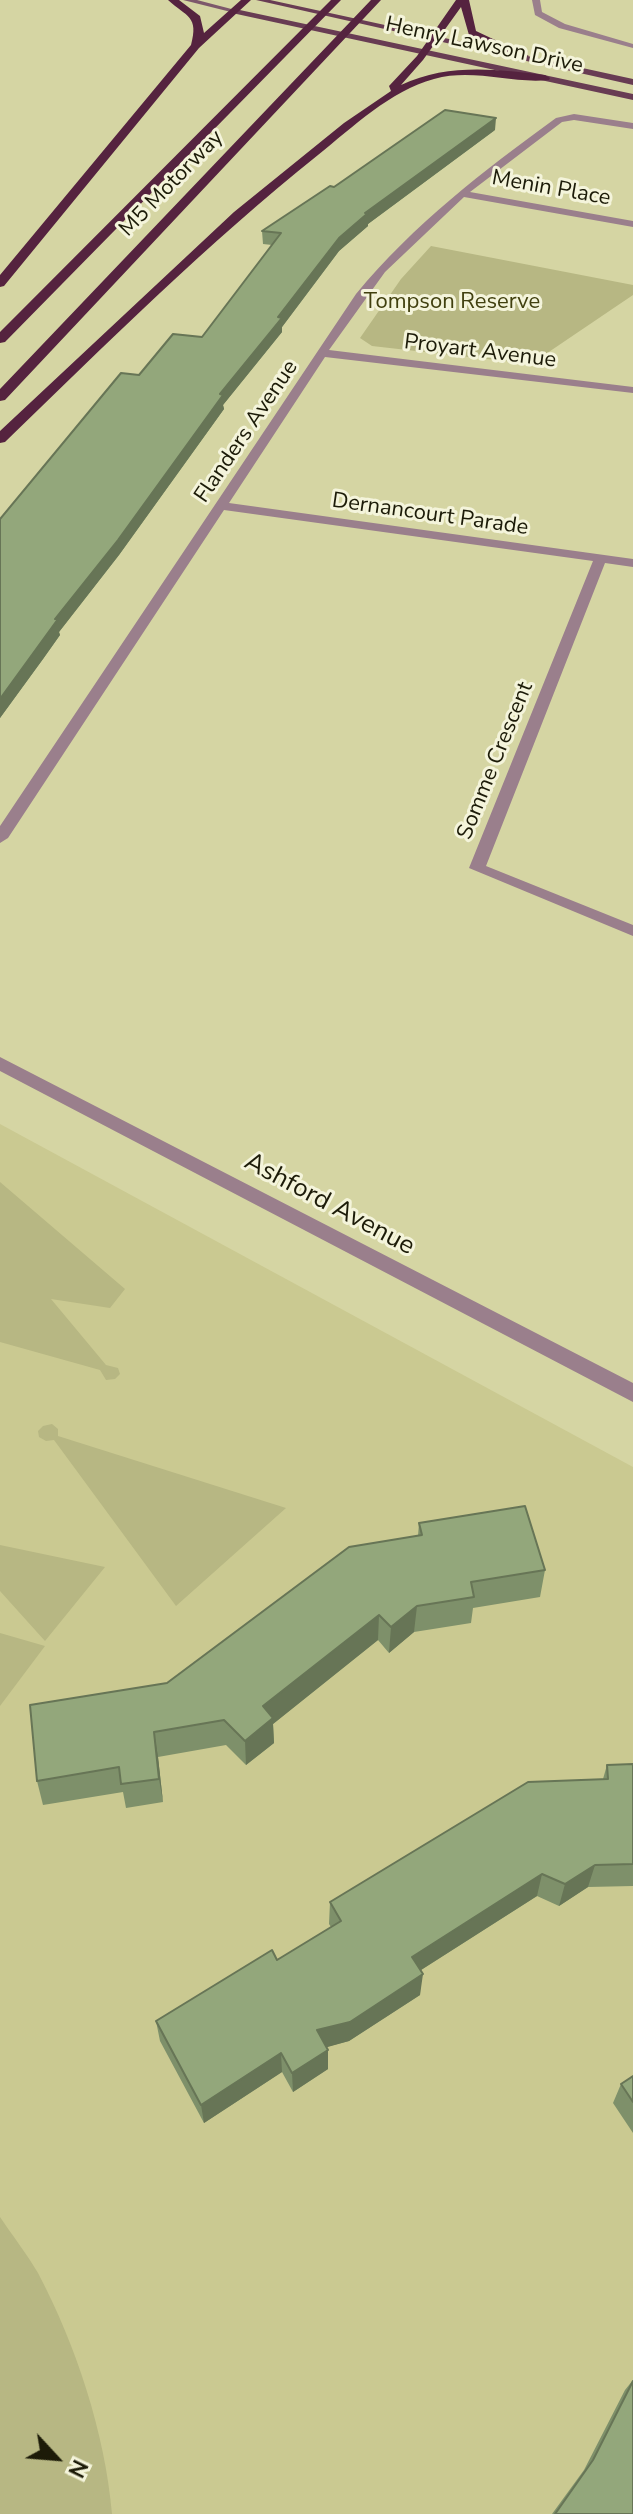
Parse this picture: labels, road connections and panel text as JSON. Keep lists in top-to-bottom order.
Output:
{
  "streets": {
    "highway": ["M5 Motorway"],
    "main road": ["Henry Lawson Drive"],
    "street": [
      "Menin Place",
      "Proyart Avenue",
      "Flanders Avenue",
      "Dernancourt Parade",
      "Somme Crescent",
      "Ashford Avenue"
    ]
  },
  "crossings": [
    ["Menin Place", "Flanders Avenue"],
    ["Proyart Avenue", "Flanders Avenue"],
    ["Flanders Avenue", "Dernancourt Parade"],
    ["Dernancourt Parade", "Somme Crescent"]
  ],
  "parks": ["Tompson Reserve"],
  "north": "bottom right"
}
